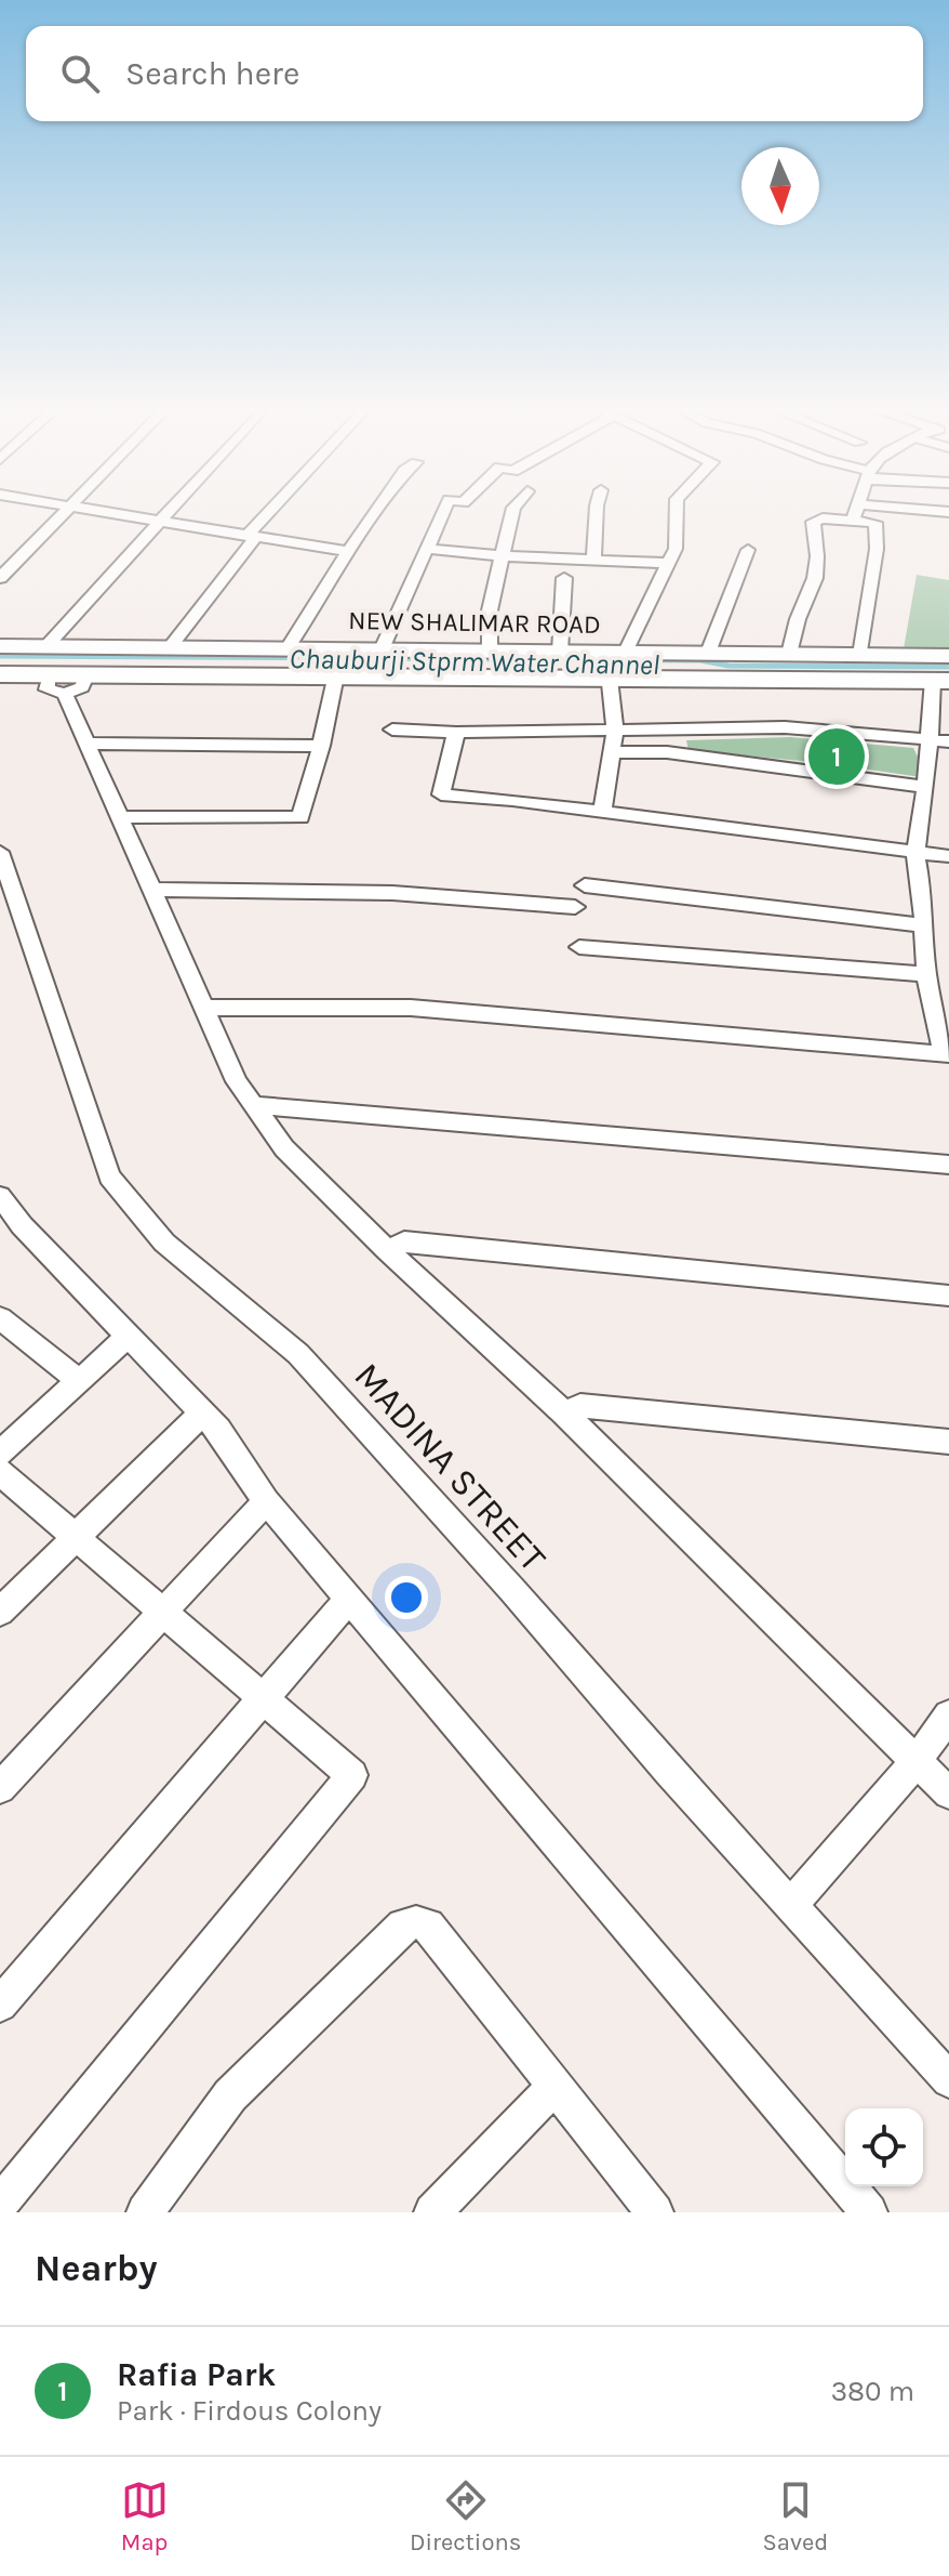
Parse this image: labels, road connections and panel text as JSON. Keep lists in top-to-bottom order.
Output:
{
  "streets": {
    "street": ["NEW SHALIMAR ROAD", "MADINA STREET"]
  },
  "water": ["Chauburji Stprm Water Channel"],
  "north": "bottom",
  "page": {
    "search": "Search here",
    "pins": "1",
    "heading": "Nearby",
    "list": [
      {
        "mark": "1",
        "name": "Rafia Park",
        "note": "Park · Firdous Colony",
        "value": "380 m"
      }
    ],
    "nav": ["Map", "Directions", "Saved"]
  }
}
